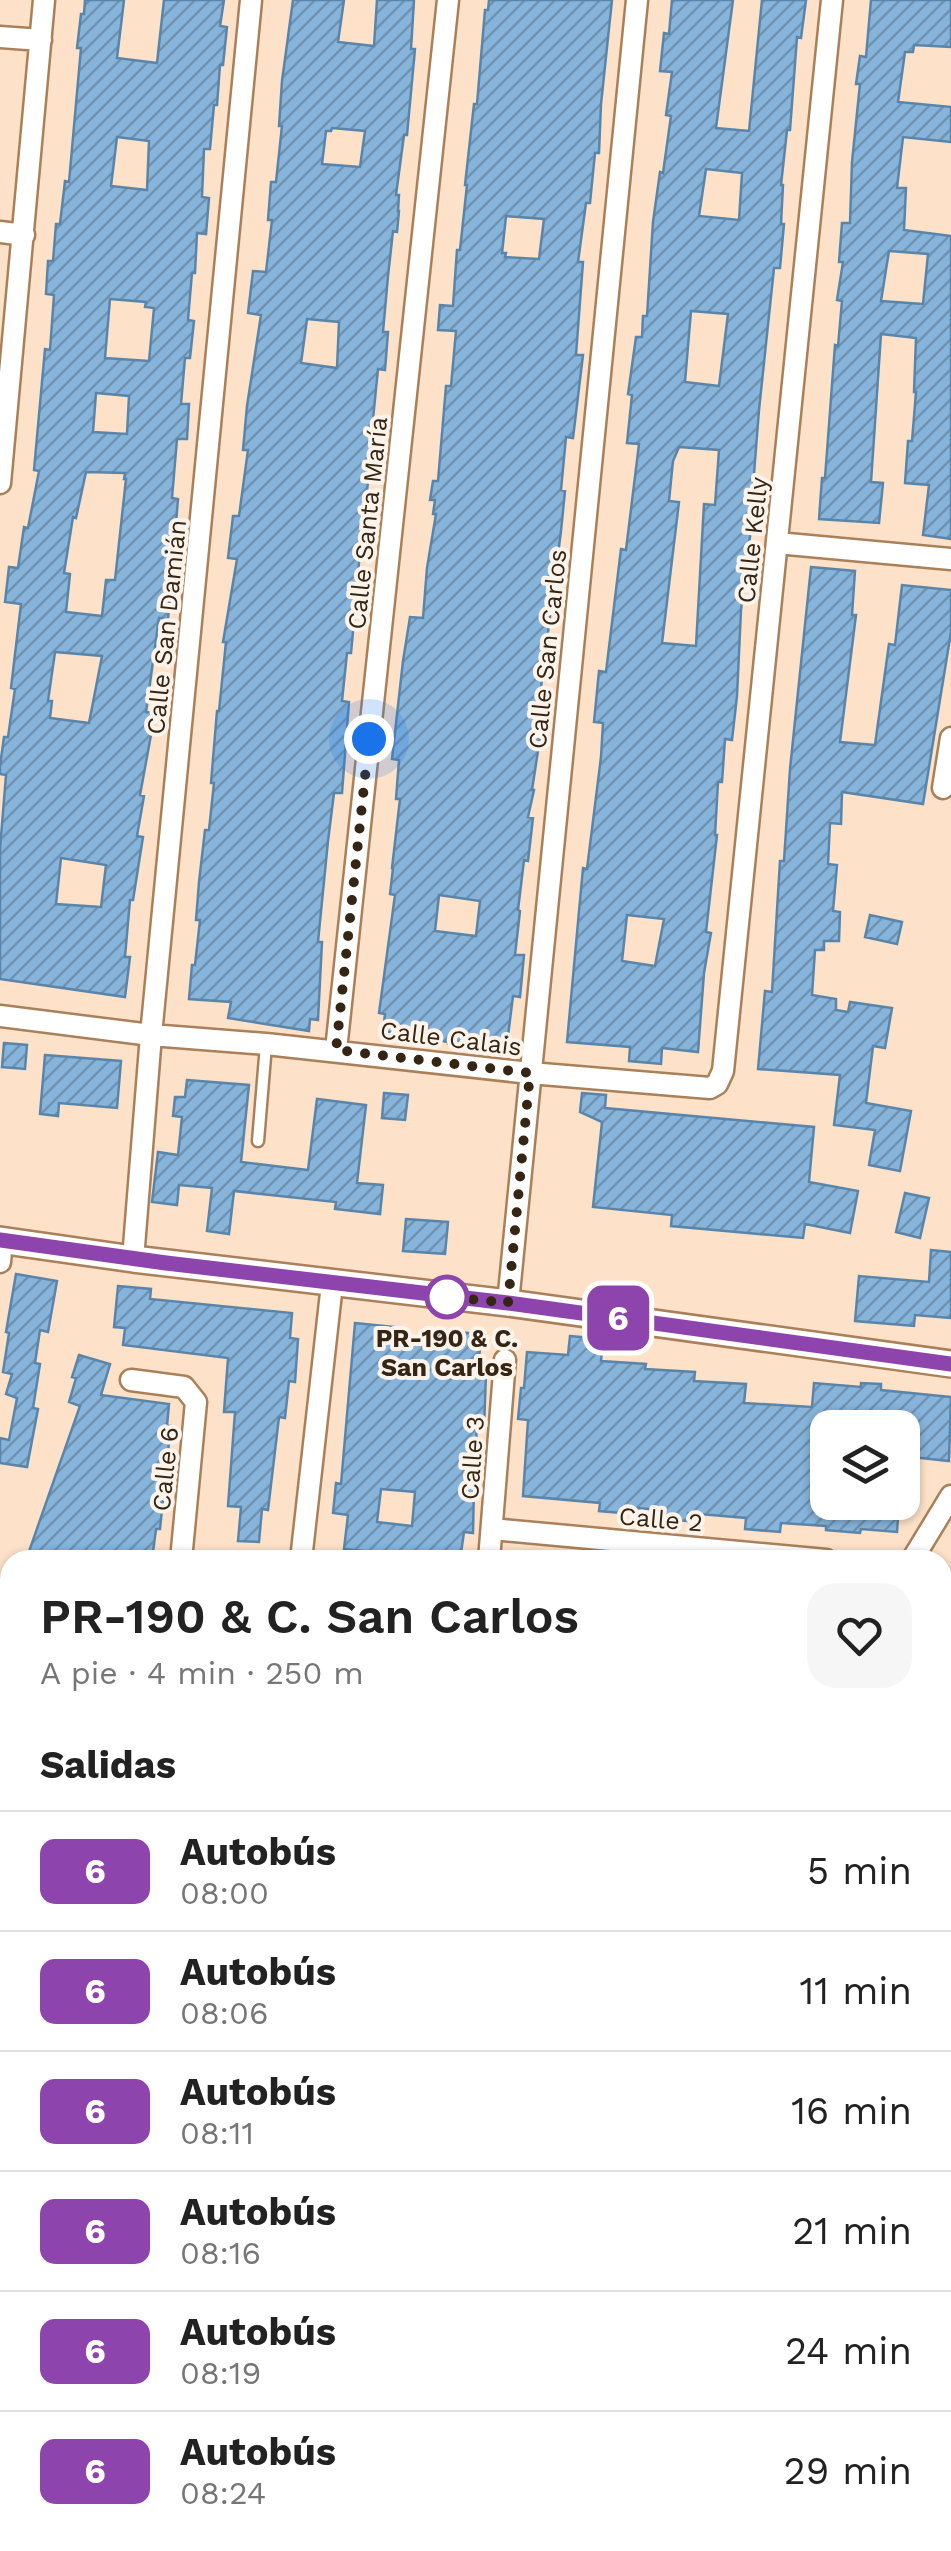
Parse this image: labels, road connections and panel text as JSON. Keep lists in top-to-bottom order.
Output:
{
  "streets": {
    "street": [
      "Calle Santa María",
      "Calle Kelly",
      "Calle San Damián",
      "Calle San Carlos",
      "Calle Calais",
      "Calle 3",
      "Calle 6",
      "Calle 2"
    ]
  },
  "crossings": [
    ["Calle Santa María", "Calle Calais"],
    ["Calle Kelly", "Calle Calais"],
    ["Calle San Damián", "Calle Calais"],
    ["Calle San Carlos", "Calle Calais"],
    ["Calle 3", "Calle 2"]
  ],
  "places": ["PR-190 & C. San Carlos"],
  "lines": ["bus line 6"],
  "page": {
    "on_map": "6",
    "heading": [
      ["PR-190 & C. San Carlos", "A pie · 4 min · 250 m"],
      "Salidas"
    ],
    "list": [
      {
        "mark": "6",
        "name": "Autobús",
        "note": "08:00",
        "value": "5 min"
      },
      {
        "mark": "6",
        "name": "Autobús",
        "note": "08:06",
        "value": "11 min"
      },
      {
        "mark": "6",
        "name": "Autobús",
        "note": "08:11",
        "value": "16 min"
      },
      {
        "mark": "6",
        "name": "Autobús",
        "note": "08:16",
        "value": "21 min"
      },
      {
        "mark": "6",
        "name": "Autobús",
        "note": "08:19",
        "value": "24 min"
      },
      {
        "mark": "6",
        "name": "Autobús",
        "note": "08:24",
        "value": "29 min"
      }
    ]
  }
}
